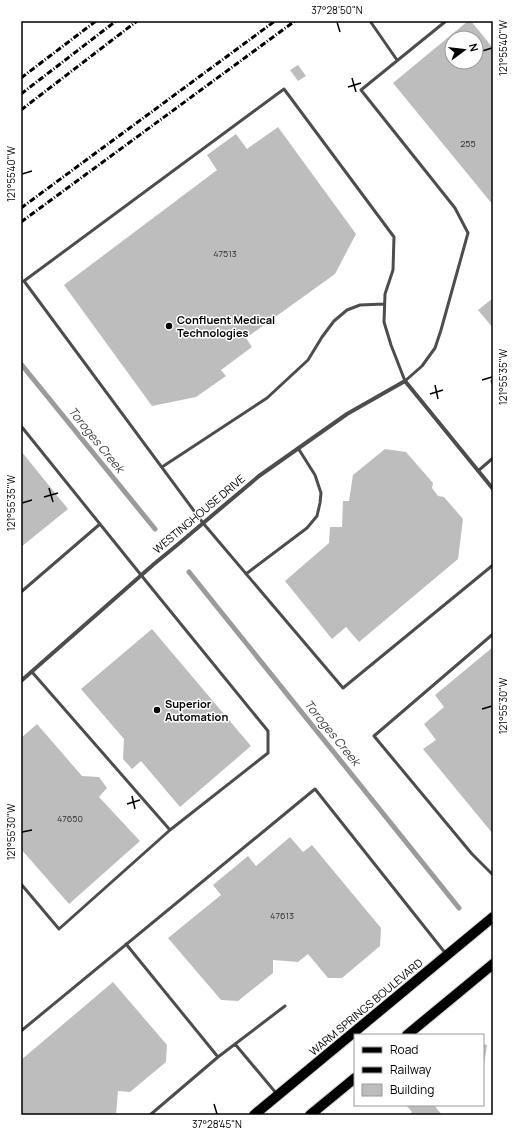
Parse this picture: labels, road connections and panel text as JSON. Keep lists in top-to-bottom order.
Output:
{
  "streets": {
    "main road": ["WARM SPRINGS BOULEVARD"],
    "street": ["WESTINGHOUSE DRIVE"]
  },
  "water": ["Toroges Creek"],
  "places": ["Confluent Medical Technologies", "Superior Automation"],
  "house_numbers": [
    "255",
    "47513",
    "47650",
    "47613"
  ],
  "legend": ["Road", "Railway", "Building"],
  "north": "right",
  "coordinates": [
    "37°28'50\"N",
    "121°55'40\"W",
    "121°55'35\"W",
    "121°55'30\"W",
    "37°28'45\"N"
  ]
}
